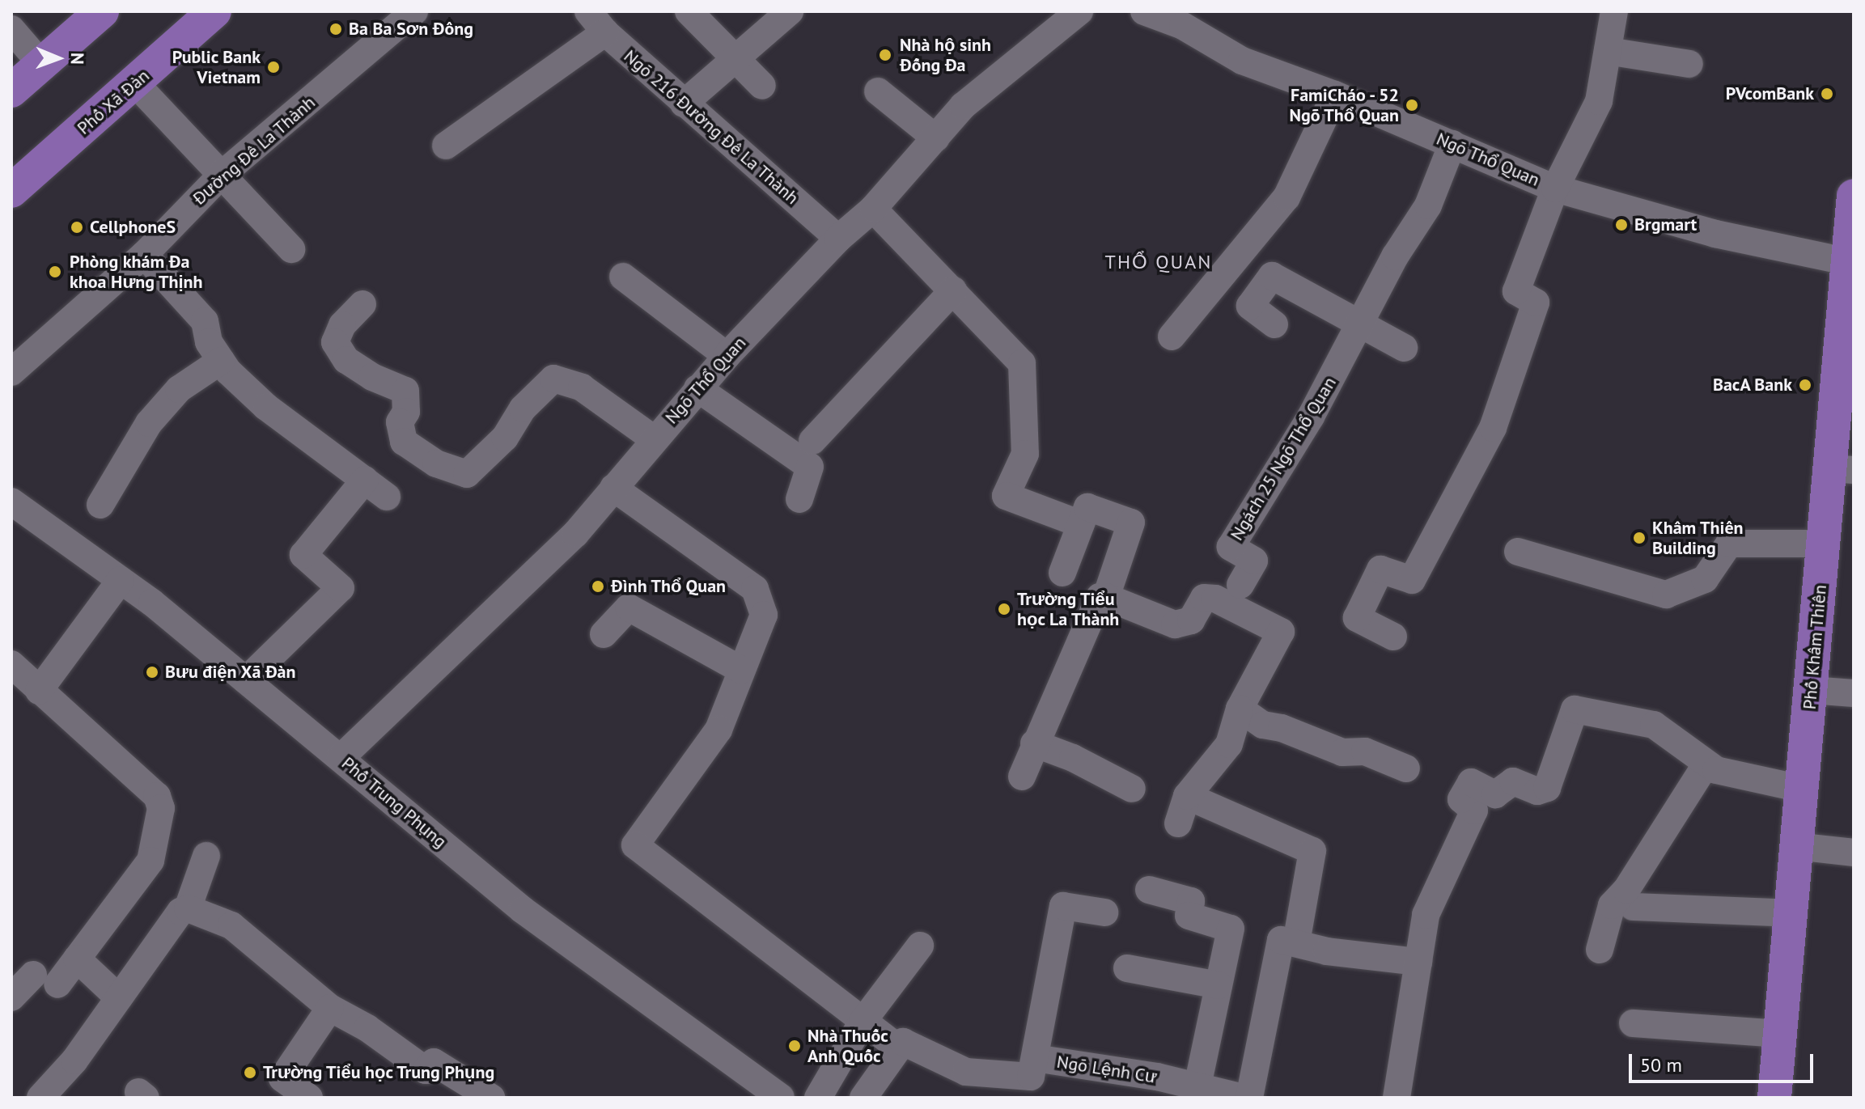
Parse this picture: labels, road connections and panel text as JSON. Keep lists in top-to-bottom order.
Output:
{
  "streets": {
    "main road": ["Phố Xã Đàn", "Phố Khâm Thiên"],
    "street": [
      "Ngõ 216 Đường Đê La Thành",
      "Đường Đê La Thành",
      "Ngõ Thổ Quan",
      "Ngách 25 Ngõ Thổ Quan",
      "Phố Trung Phụng",
      "Ngõ Lệnh Cư"
    ]
  },
  "crossings": [
    ["Ngõ 216 Đường Đê La Thành", "Ngõ Thổ Quan"],
    ["Ngõ Thổ Quan", "Ngách 25 Ngõ Thổ Quan"],
    ["Ngõ Thổ Quan", "Phố Khâm Thiên"],
    ["Ngõ Thổ Quan", "Phố Trung Phụng"]
  ],
  "districts": ["THỔ QUAN"],
  "places": [
    "Ba Ba Sơn Đông",
    "Nhà hộ sinh Đống Đa",
    "Public Bank Vietnam",
    "PVcomBank",
    "FamiCháo - 52 Ngõ Thổ Quan",
    "Brgmart",
    "CellphoneS",
    "Phòng khám Đa khoa Hưng Thịnh",
    "BacA Bank",
    "Khâm Thiên Building",
    "Đình Thổ Quan",
    "Trường Tiểu học La Thành",
    "Bưu điện Xã Đàn",
    "Nhà Thuốc Anh Quốc",
    "Trường Tiểu học Trung Phụng"
  ],
  "scale_bar": "50 m",
  "north": "right"
}
